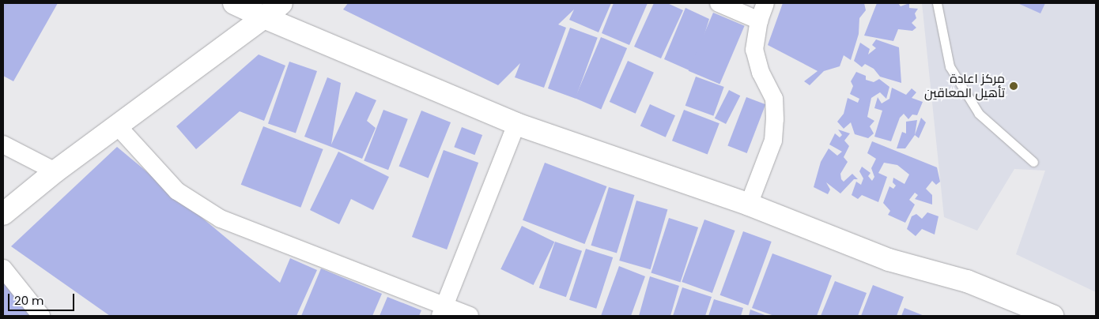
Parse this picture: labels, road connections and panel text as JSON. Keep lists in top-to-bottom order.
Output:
{
  "places": ["مركز اعادة تأهيل المعاقين"],
  "scale_bar": "20 m"
}
